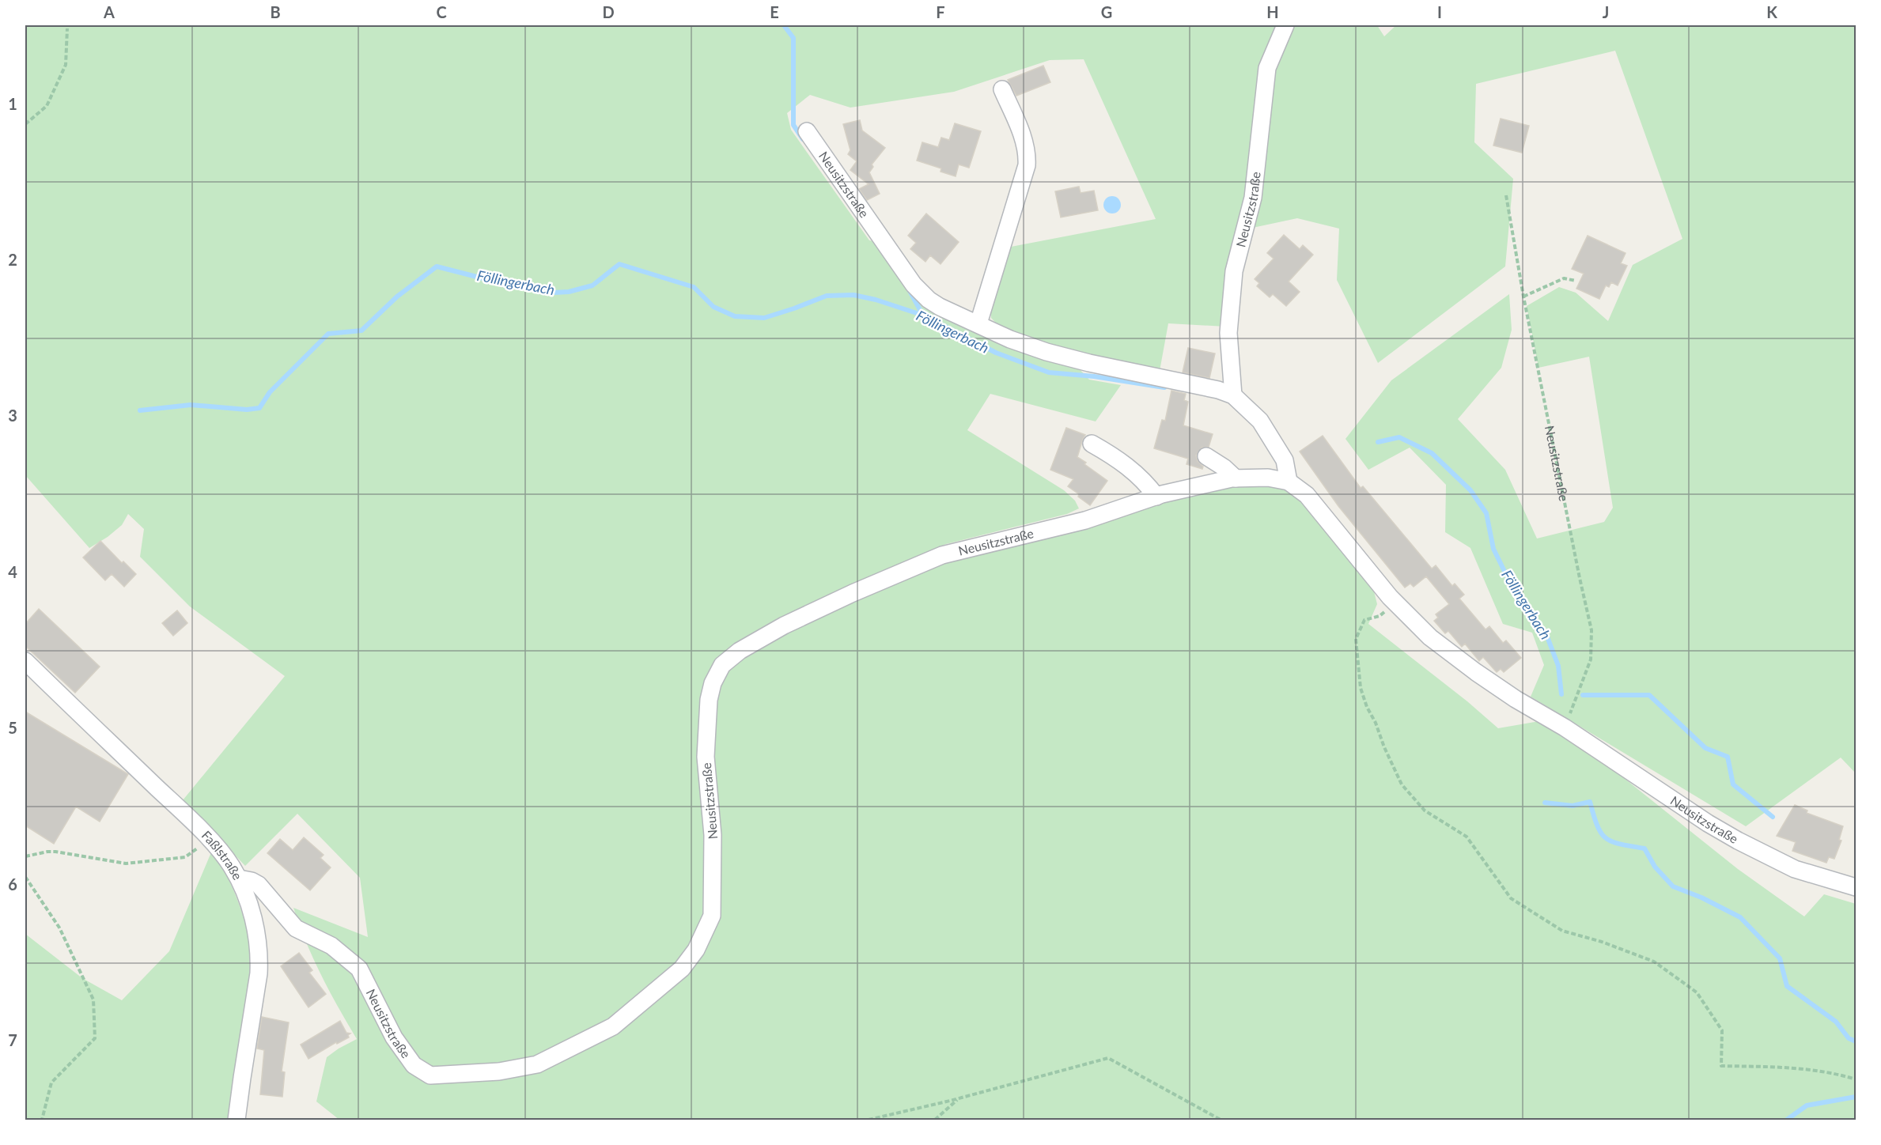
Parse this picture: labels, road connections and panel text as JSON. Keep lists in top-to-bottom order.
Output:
{
  "streets": {
    "street": ["Neusitzstraße", "Faßlstraße"]
  },
  "crossings": [
    ["Neusitzstraße", "Faßlstraße"]
  ],
  "water": ["Föllingerbach"],
  "grid": {
    "columns": [
      "A",
      "B",
      "C",
      "D",
      "E",
      "F",
      "G",
      "H",
      "I",
      "J",
      "K"
    ],
    "rows": [
      "1",
      "2",
      "3",
      "4",
      "5",
      "6",
      "7"
    ]
  }
}
